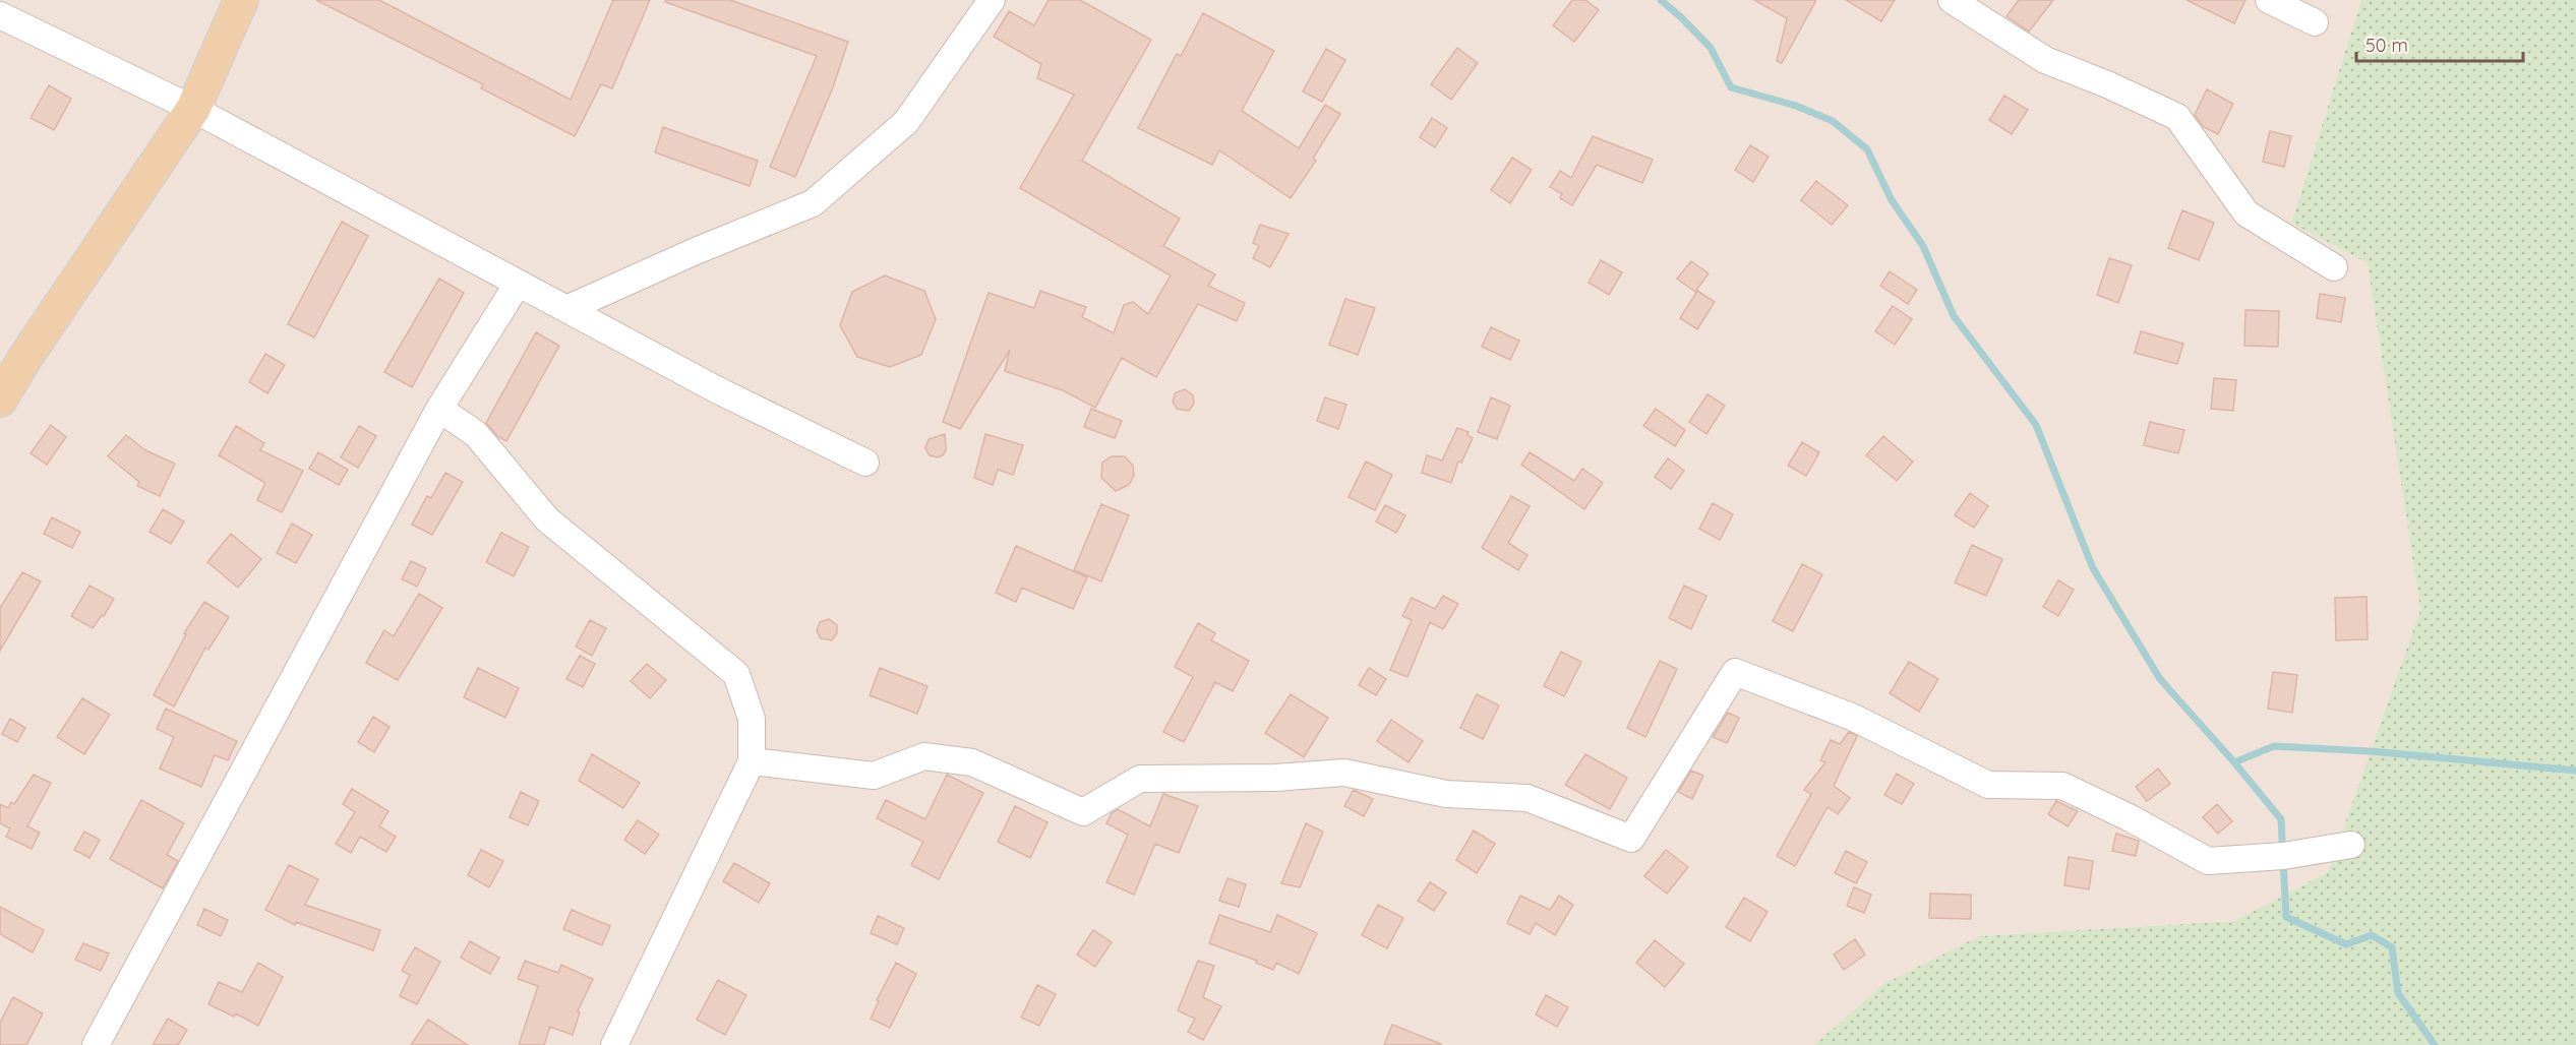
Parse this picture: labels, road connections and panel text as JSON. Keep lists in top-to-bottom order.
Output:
{
  "scale_bar": "50 m"
}
